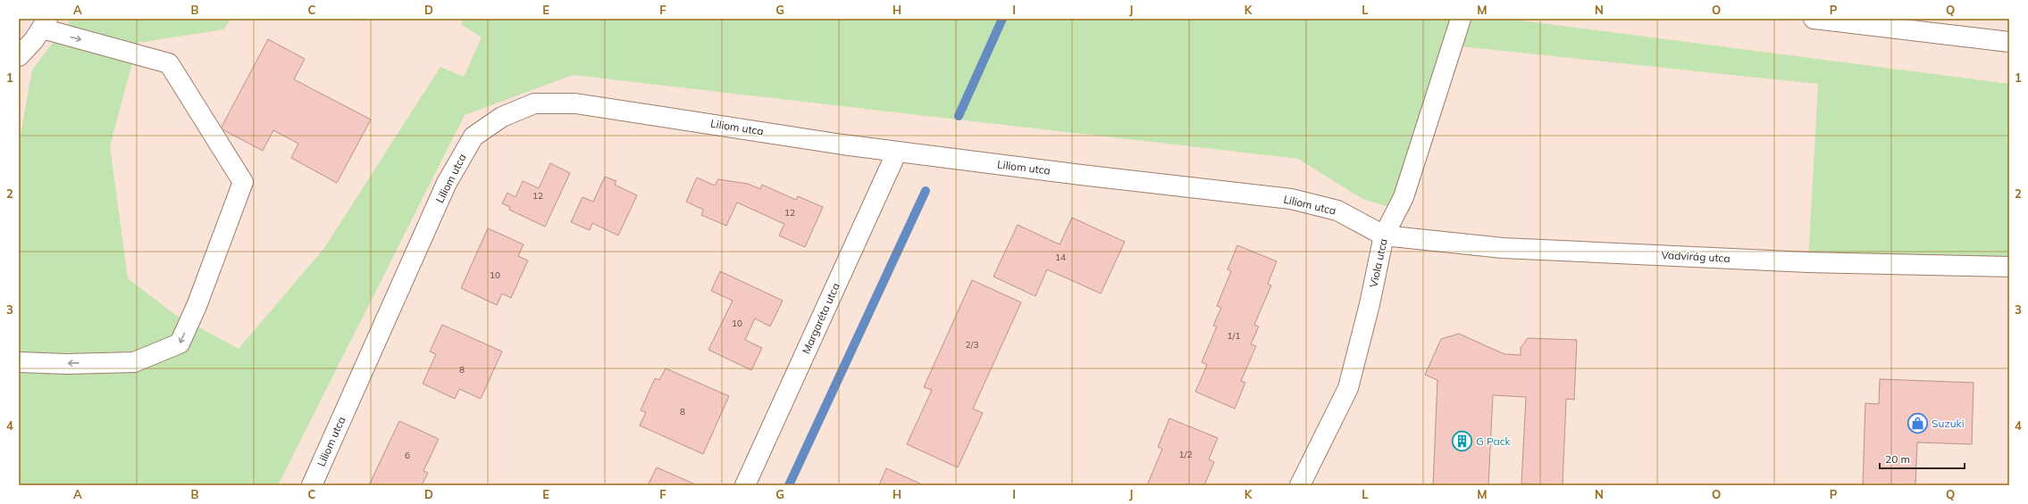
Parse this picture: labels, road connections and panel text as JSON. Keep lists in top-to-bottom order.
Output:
{
  "streets": {
    "street": [
      "Liliom utca",
      "Vadvirág utca",
      "Viola utca",
      "Margaréta utca"
    ]
  },
  "crossings": [
    ["Liliom utca", "Vadvirág utca"],
    ["Liliom utca", "Viola utca"],
    ["Liliom utca", "Margaréta utca"],
    ["Vadvirág utca", "Viola utca"]
  ],
  "places": {
    "shop": ["Suzuki"],
    "building": ["G Pack"]
  },
  "house_numbers": [
    "12",
    "12",
    "14",
    "10",
    "10",
    "1/1",
    "2/3",
    "8",
    "8",
    "1/2",
    "6"
  ],
  "scale_bar": "20 m",
  "grid": {
    "columns": [
      "A",
      "B",
      "C",
      "D",
      "E",
      "F",
      "G",
      "H",
      "I",
      "J",
      "K",
      "L",
      "M",
      "N",
      "O",
      "P",
      "Q"
    ],
    "rows": [
      "1",
      "2",
      "3",
      "4"
    ]
  }
}
